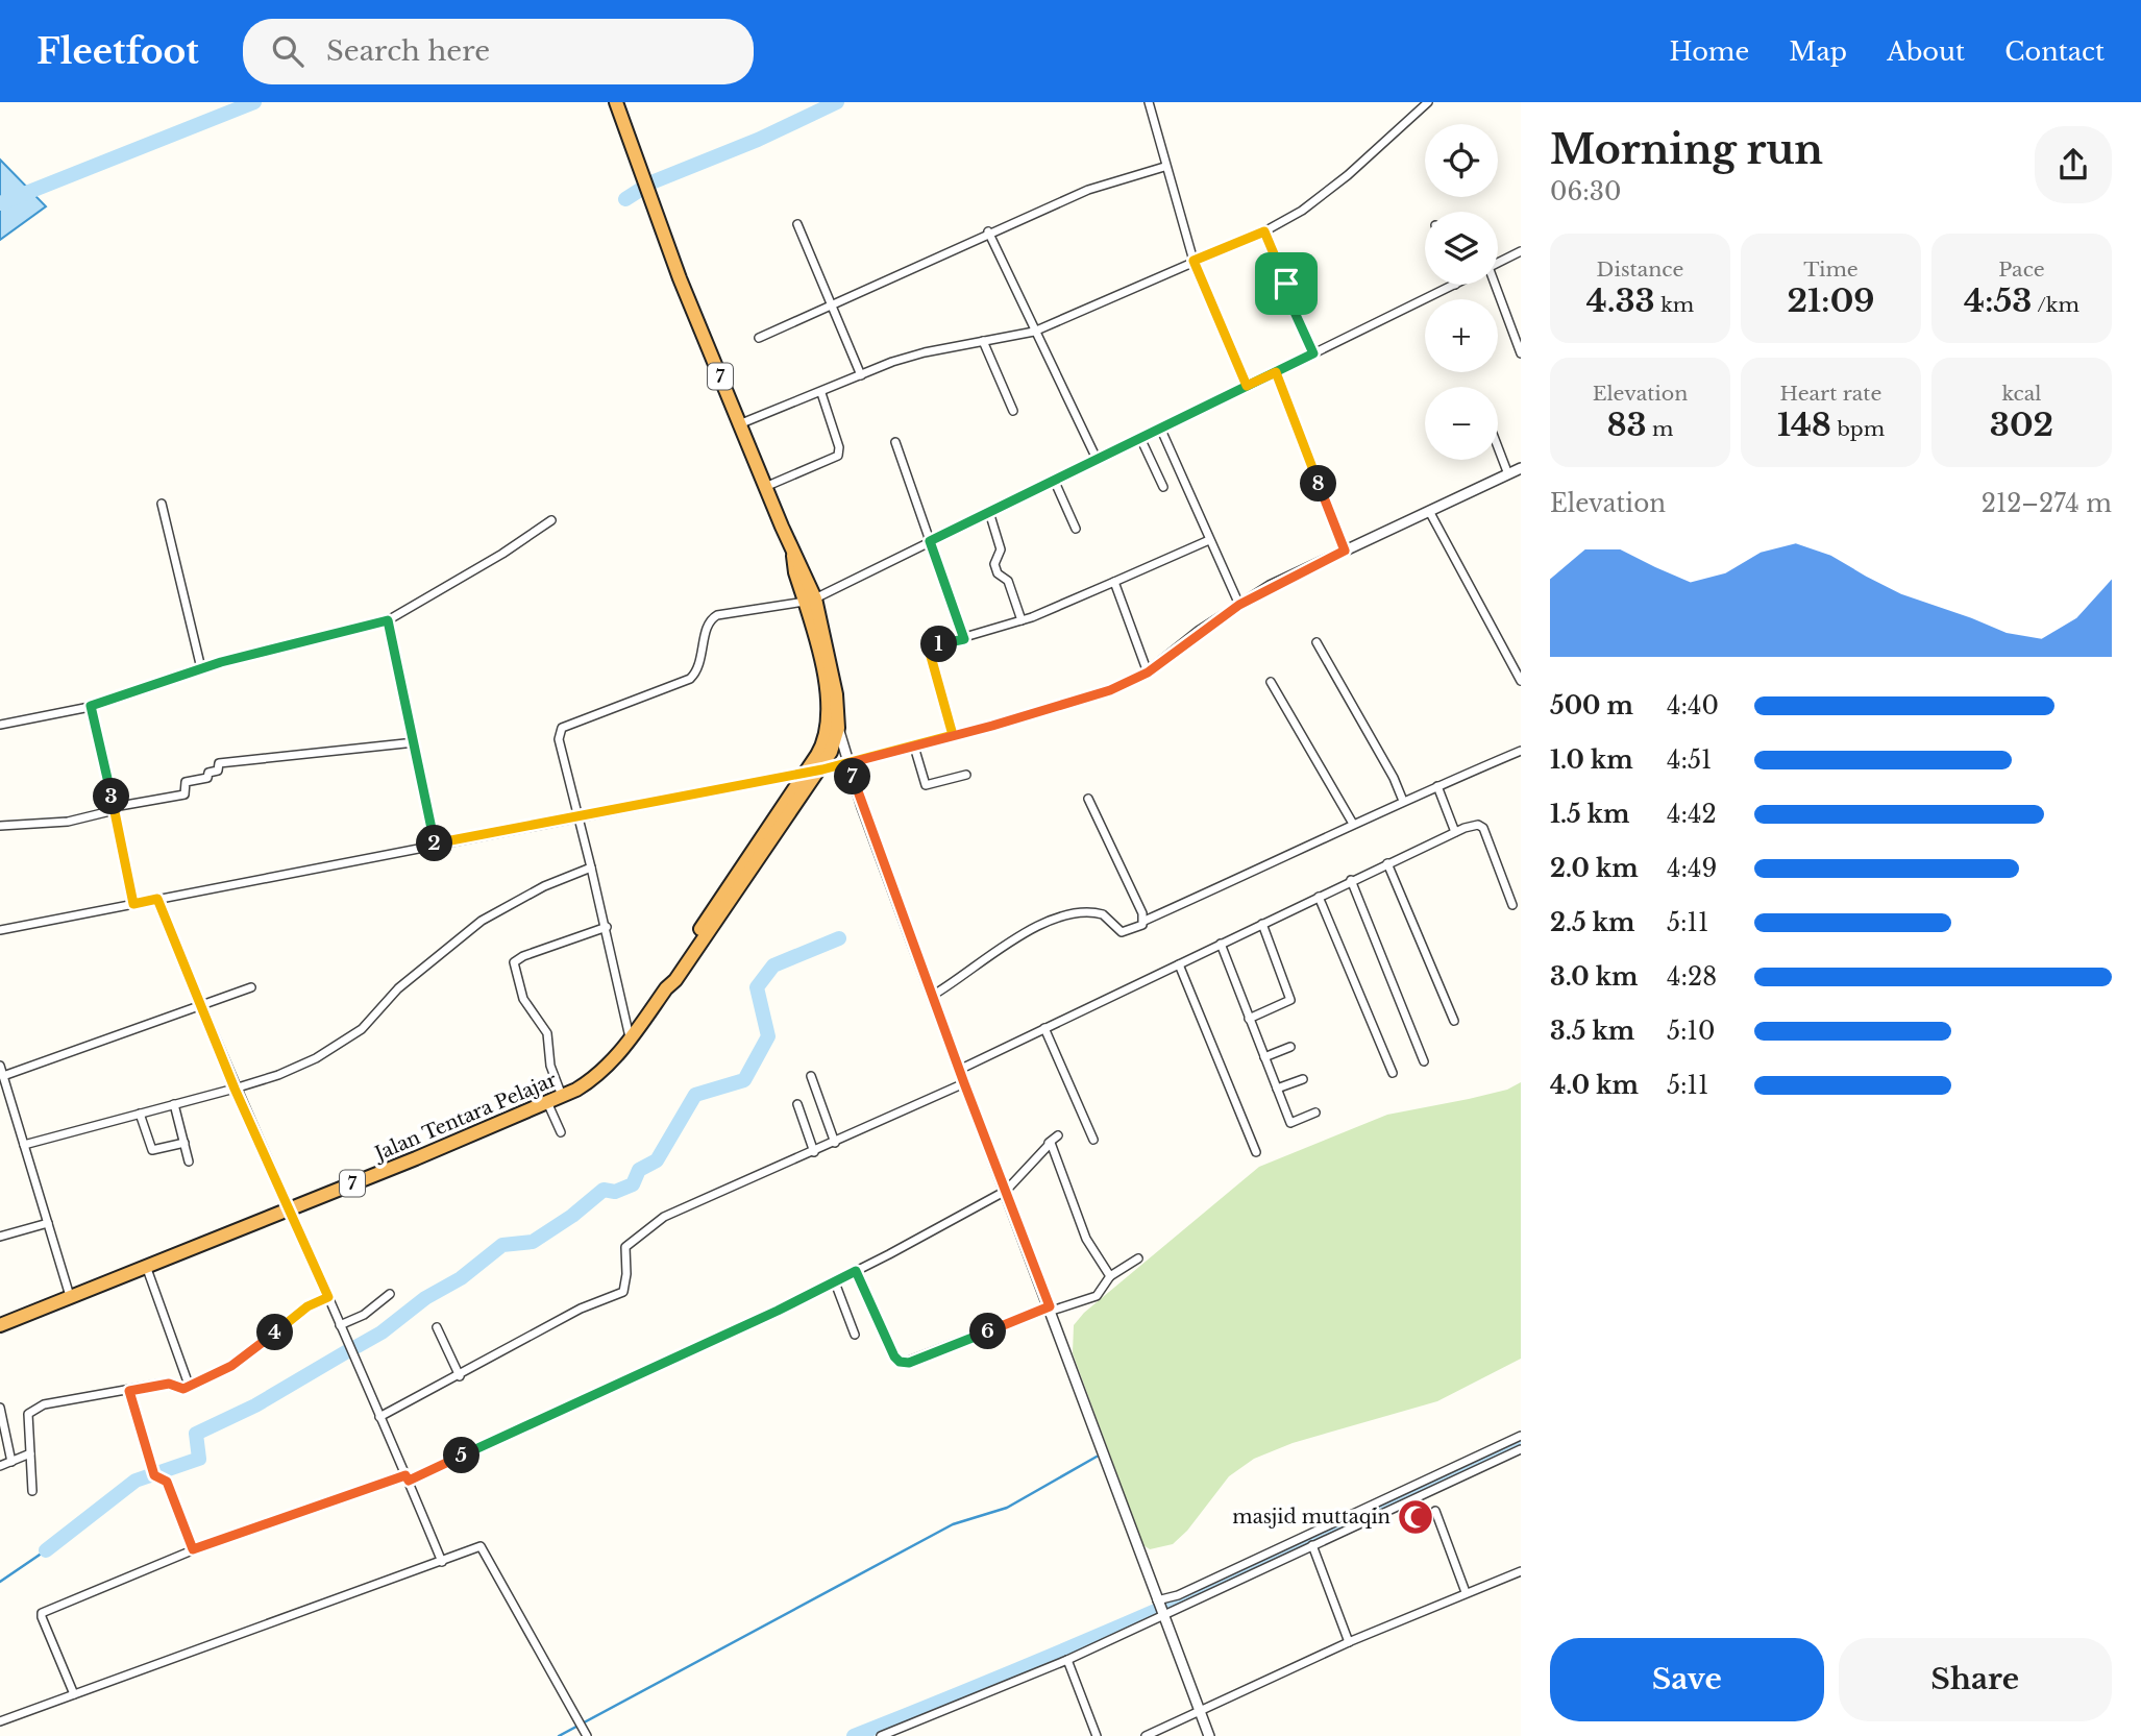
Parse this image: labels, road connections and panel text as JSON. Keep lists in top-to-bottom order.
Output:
{
  "streets": {
    "highway": ["7", "Jalan Tentara Pelajar"]
  },
  "places": {
    "mosque": ["masjid muttaqin"]
  },
  "page": {
    "header": "Fleetfoot",
    "search": "Search here",
    "nav": [
      "Home",
      "Map",
      "About",
      "Contact"
    ],
    "heading": ["Morning run", "06:30"],
    "map_buttons": ["+", "−"],
    "stats": [
      ["Distance", "4.33 km"],
      ["Time", "21:09"],
      ["Pace", "4:53 /km"],
      ["Elevation", "83 m"],
      ["Heart rate", "148 bpm"],
      ["kcal", "302"]
    ],
    "pins": [
      "8",
      "1",
      "7",
      "3",
      "2",
      "6",
      "4",
      "5"
    ],
    "chart": ["Elevation", "212–274 m"],
    "list": [
      {
        "name": "500 m",
        "note": "4:40"
      },
      {
        "name": "1.0 km",
        "note": "4:51"
      },
      {
        "name": "1.5 km",
        "note": "4:42"
      },
      {
        "name": "2.0 km",
        "note": "4:49"
      },
      {
        "name": "2.5 km",
        "note": "5:11"
      },
      {
        "name": "3.0 km",
        "note": "4:28"
      },
      {
        "name": "3.5 km",
        "note": "5:10"
      },
      {
        "name": "4.0 km",
        "note": "5:11"
      }
    ],
    "buttons": ["Save", "Share"]
  }
}
